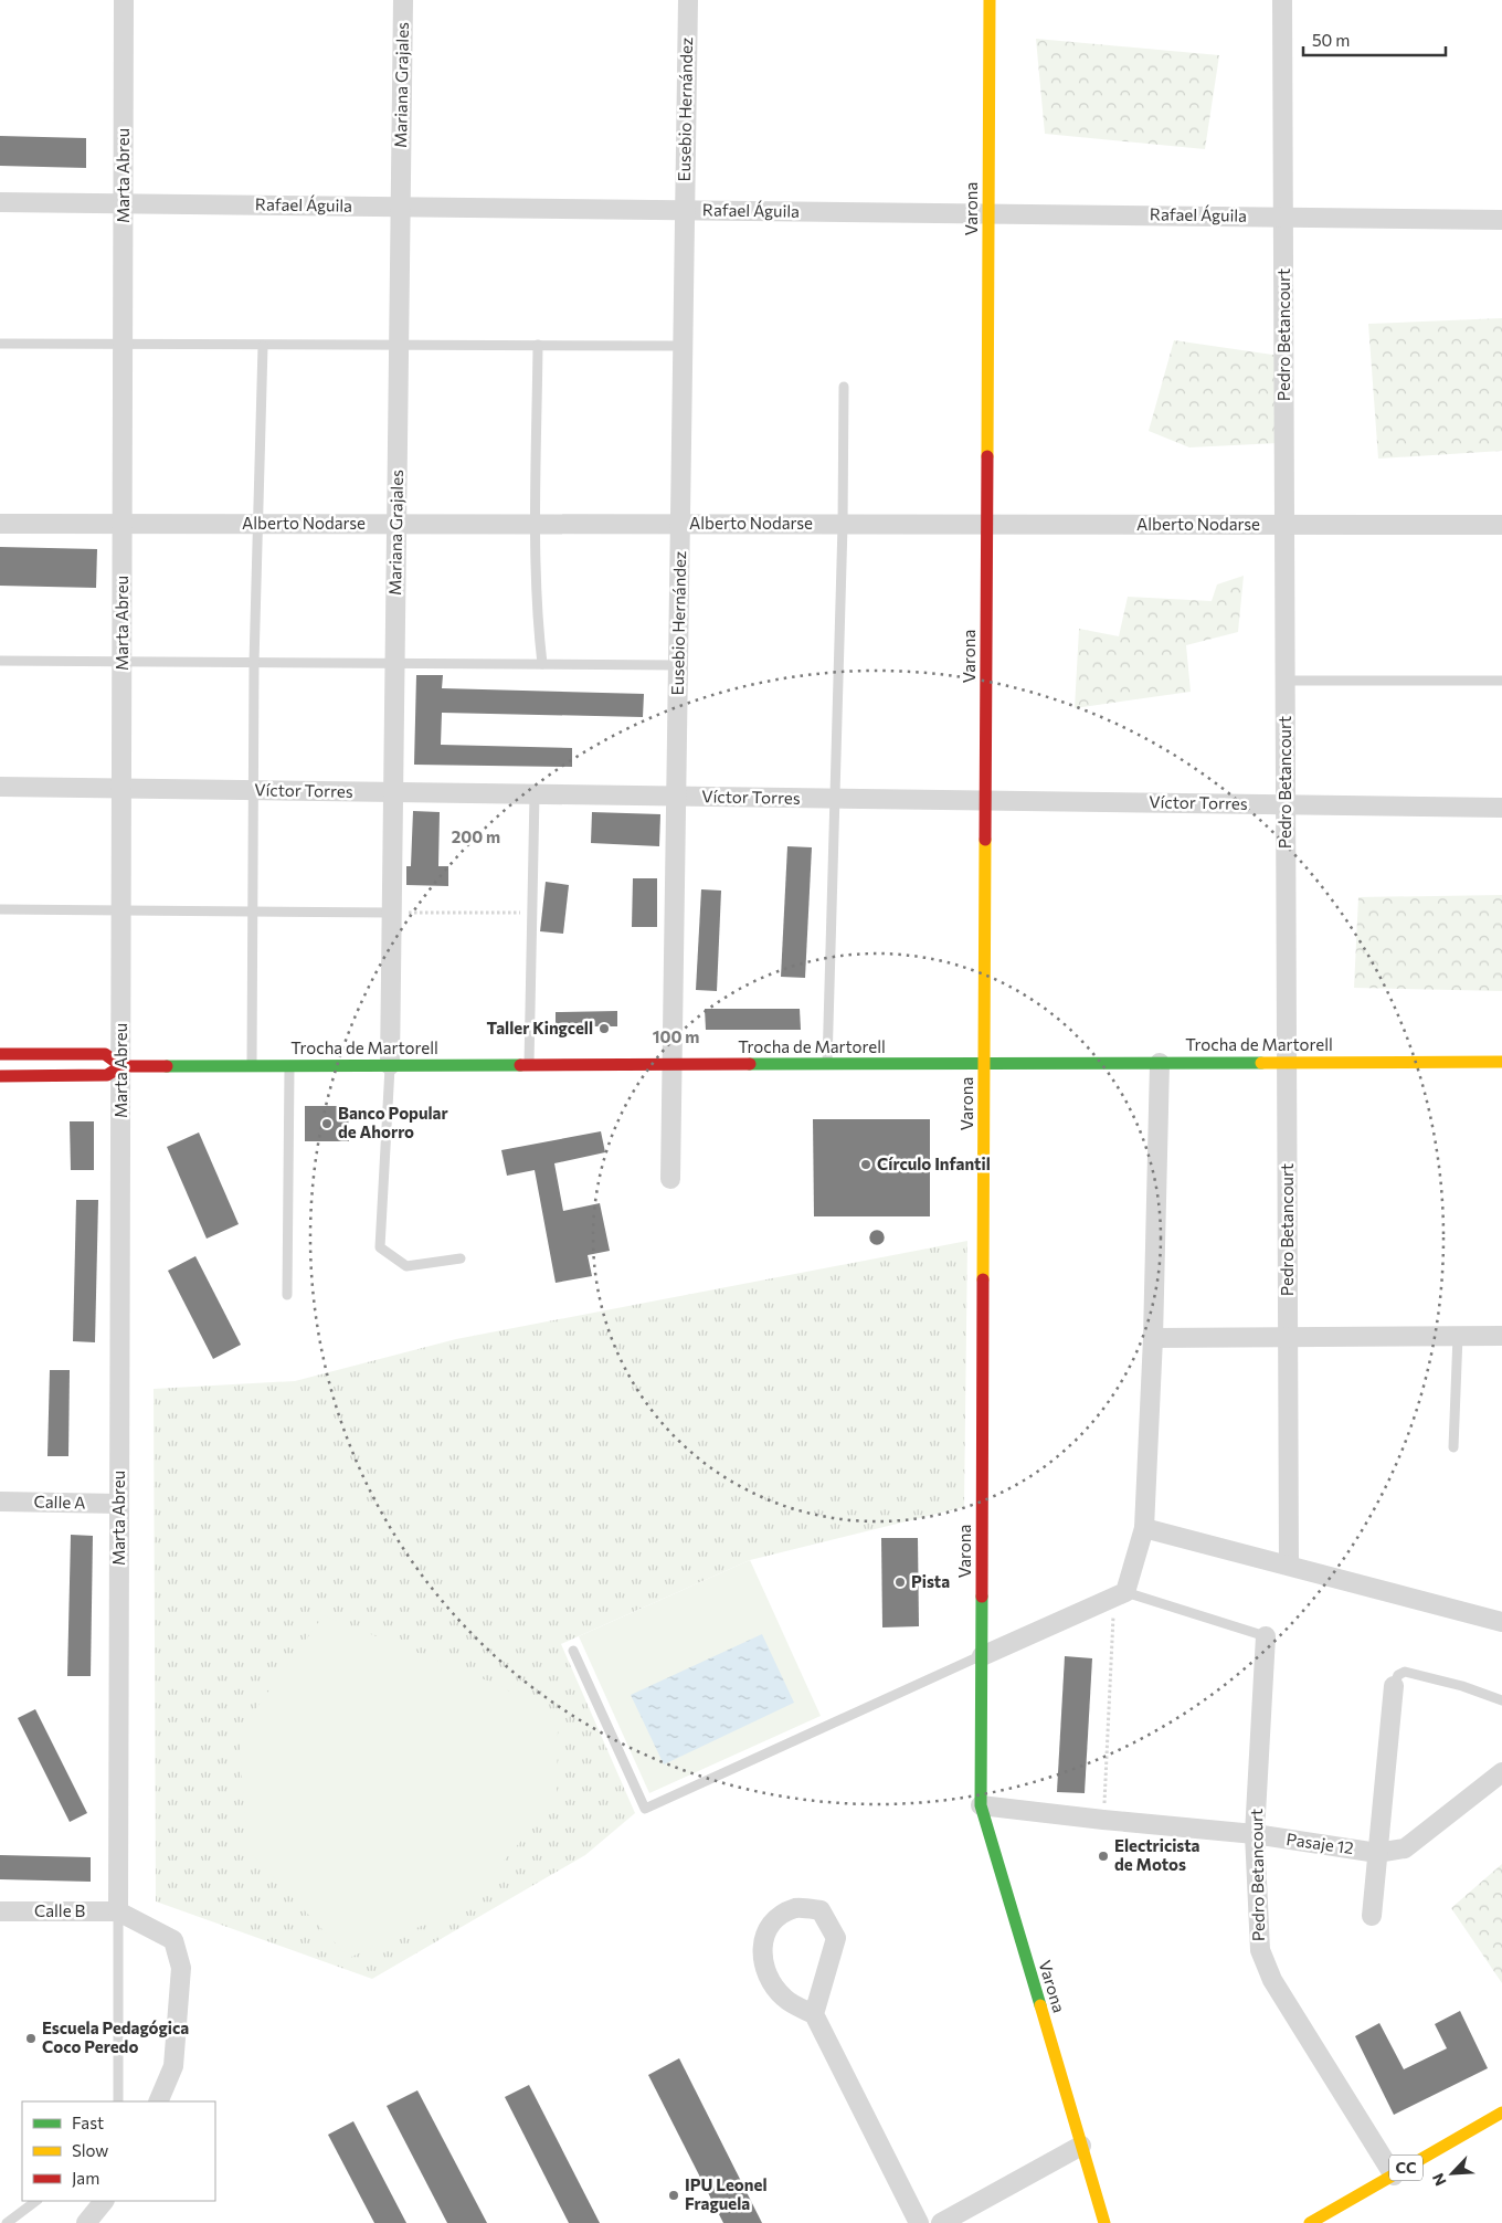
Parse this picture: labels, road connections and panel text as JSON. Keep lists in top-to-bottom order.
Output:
{
  "streets": {
    "street": [
      "Mariana Grajales",
      "Eusebio Hernández",
      "Marta Abreu",
      "Rafael Águila",
      "Varona",
      "Pedro Betancourt",
      "Alberto Nodarse",
      "Víctor Torres",
      "Trocha de Martorell",
      "Calle A",
      "Pasaje 12",
      "Calle B",
      "CC"
    ]
  },
  "crossings": [
    ["Mariana Grajales", "Rafael Águila"],
    ["Mariana Grajales", "Alberto Nodarse"],
    ["Mariana Grajales", "Víctor Torres"],
    ["Mariana Grajales", "Trocha de Martorell"],
    ["Eusebio Hernández", "Rafael Águila"],
    ["Eusebio Hernández", "Alberto Nodarse"],
    ["Eusebio Hernández", "Víctor Torres"],
    ["Eusebio Hernández", "Trocha de Martorell"],
    ["Marta Abreu", "Rafael Águila"],
    ["Marta Abreu", "Alberto Nodarse"],
    ["Marta Abreu", "Víctor Torres"],
    ["Marta Abreu", "Trocha de Martorell"],
    ["Marta Abreu", "Calle A"],
    ["Marta Abreu", "Calle B"],
    ["Rafael Águila", "Varona"],
    ["Rafael Águila", "Pedro Betancourt"],
    ["Varona", "Alberto Nodarse"],
    ["Varona", "Víctor Torres"],
    ["Varona", "Trocha de Martorell"],
    ["Varona", "Pasaje 12"],
    ["Pedro Betancourt", "Alberto Nodarse"],
    ["Pedro Betancourt", "Víctor Torres"],
    ["Pedro Betancourt", "Trocha de Martorell"],
    ["Pedro Betancourt", "Pasaje 12"],
    ["Pedro Betancourt", "CC"]
  ],
  "places": [
    "Taller Kingcell",
    "Banco Popular de Ahorro",
    "Círculo Infantil",
    "Pista",
    "Electricista de Motos",
    "Escuela Pedagógica Coco Peredo",
    "IPU Leonel Fraguela"
  ],
  "legend": ["Fast", "Slow", "Jam"],
  "scale_bar": "50 m",
  "north": "bottom left",
  "rings": ["200 m", "100 m"]
}
